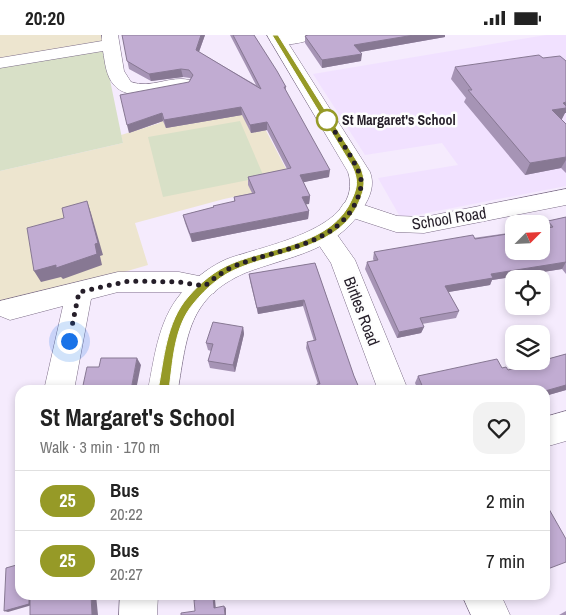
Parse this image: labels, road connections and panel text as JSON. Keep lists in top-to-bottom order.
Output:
{
  "streets": {
    "street": ["School Road", "Birtles Road"]
  },
  "places": ["St Margaret's School"],
  "lines": ["bus line 25"],
  "north": "top right",
  "page": {
    "status": "20:20",
    "heading": ["St Margaret's School", "Walk · 3 min · 170 m"],
    "list": [
      {
        "mark": "25",
        "name": "Bus",
        "note": "20:22",
        "value": "2 min"
      },
      {
        "mark": "25",
        "name": "Bus",
        "note": "20:27",
        "value": "7 min"
      }
    ]
  }
}
